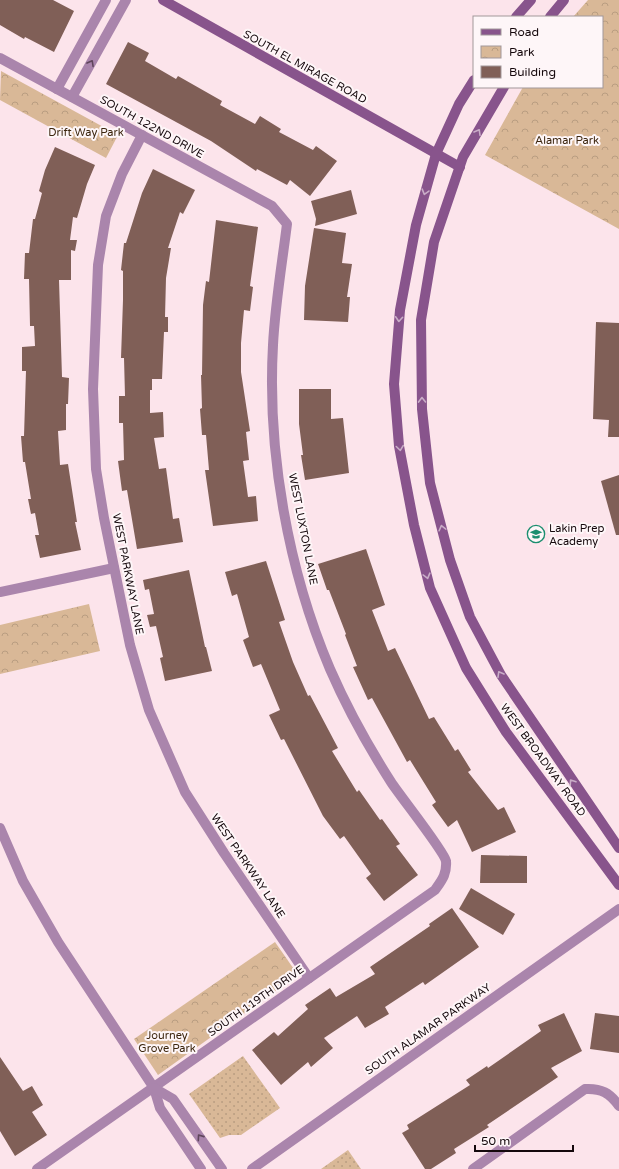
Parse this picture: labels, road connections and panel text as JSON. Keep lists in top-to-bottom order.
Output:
{
  "streets": {
    "main road": ["SOUTH EL MIRAGE ROAD", "WEST BROADWAY ROAD"],
    "street": [
      "SOUTH 122ND DRIVE",
      "WEST LUXTON LANE",
      "WEST PARKWAY LANE",
      "SOUTH 119TH DRIVE",
      "SOUTH ALAMAR PARKWAY"
    ]
  },
  "crossings": [
    ["SOUTH EL MIRAGE ROAD", "WEST BROADWAY ROAD"],
    ["SOUTH 122ND DRIVE", "WEST LUXTON LANE"],
    ["SOUTH 122ND DRIVE", "WEST PARKWAY LANE"],
    ["WEST LUXTON LANE", "SOUTH 119TH DRIVE"],
    ["WEST PARKWAY LANE", "SOUTH 119TH DRIVE"]
  ],
  "parks": ["Drift Way Park", "Alamar Park", "Journey Grove Park"],
  "places": {
    "school or university": ["Lakin Prep Academy"]
  },
  "legend": ["Road", "Park", "Building"],
  "scale_bar": "50 m"
}
